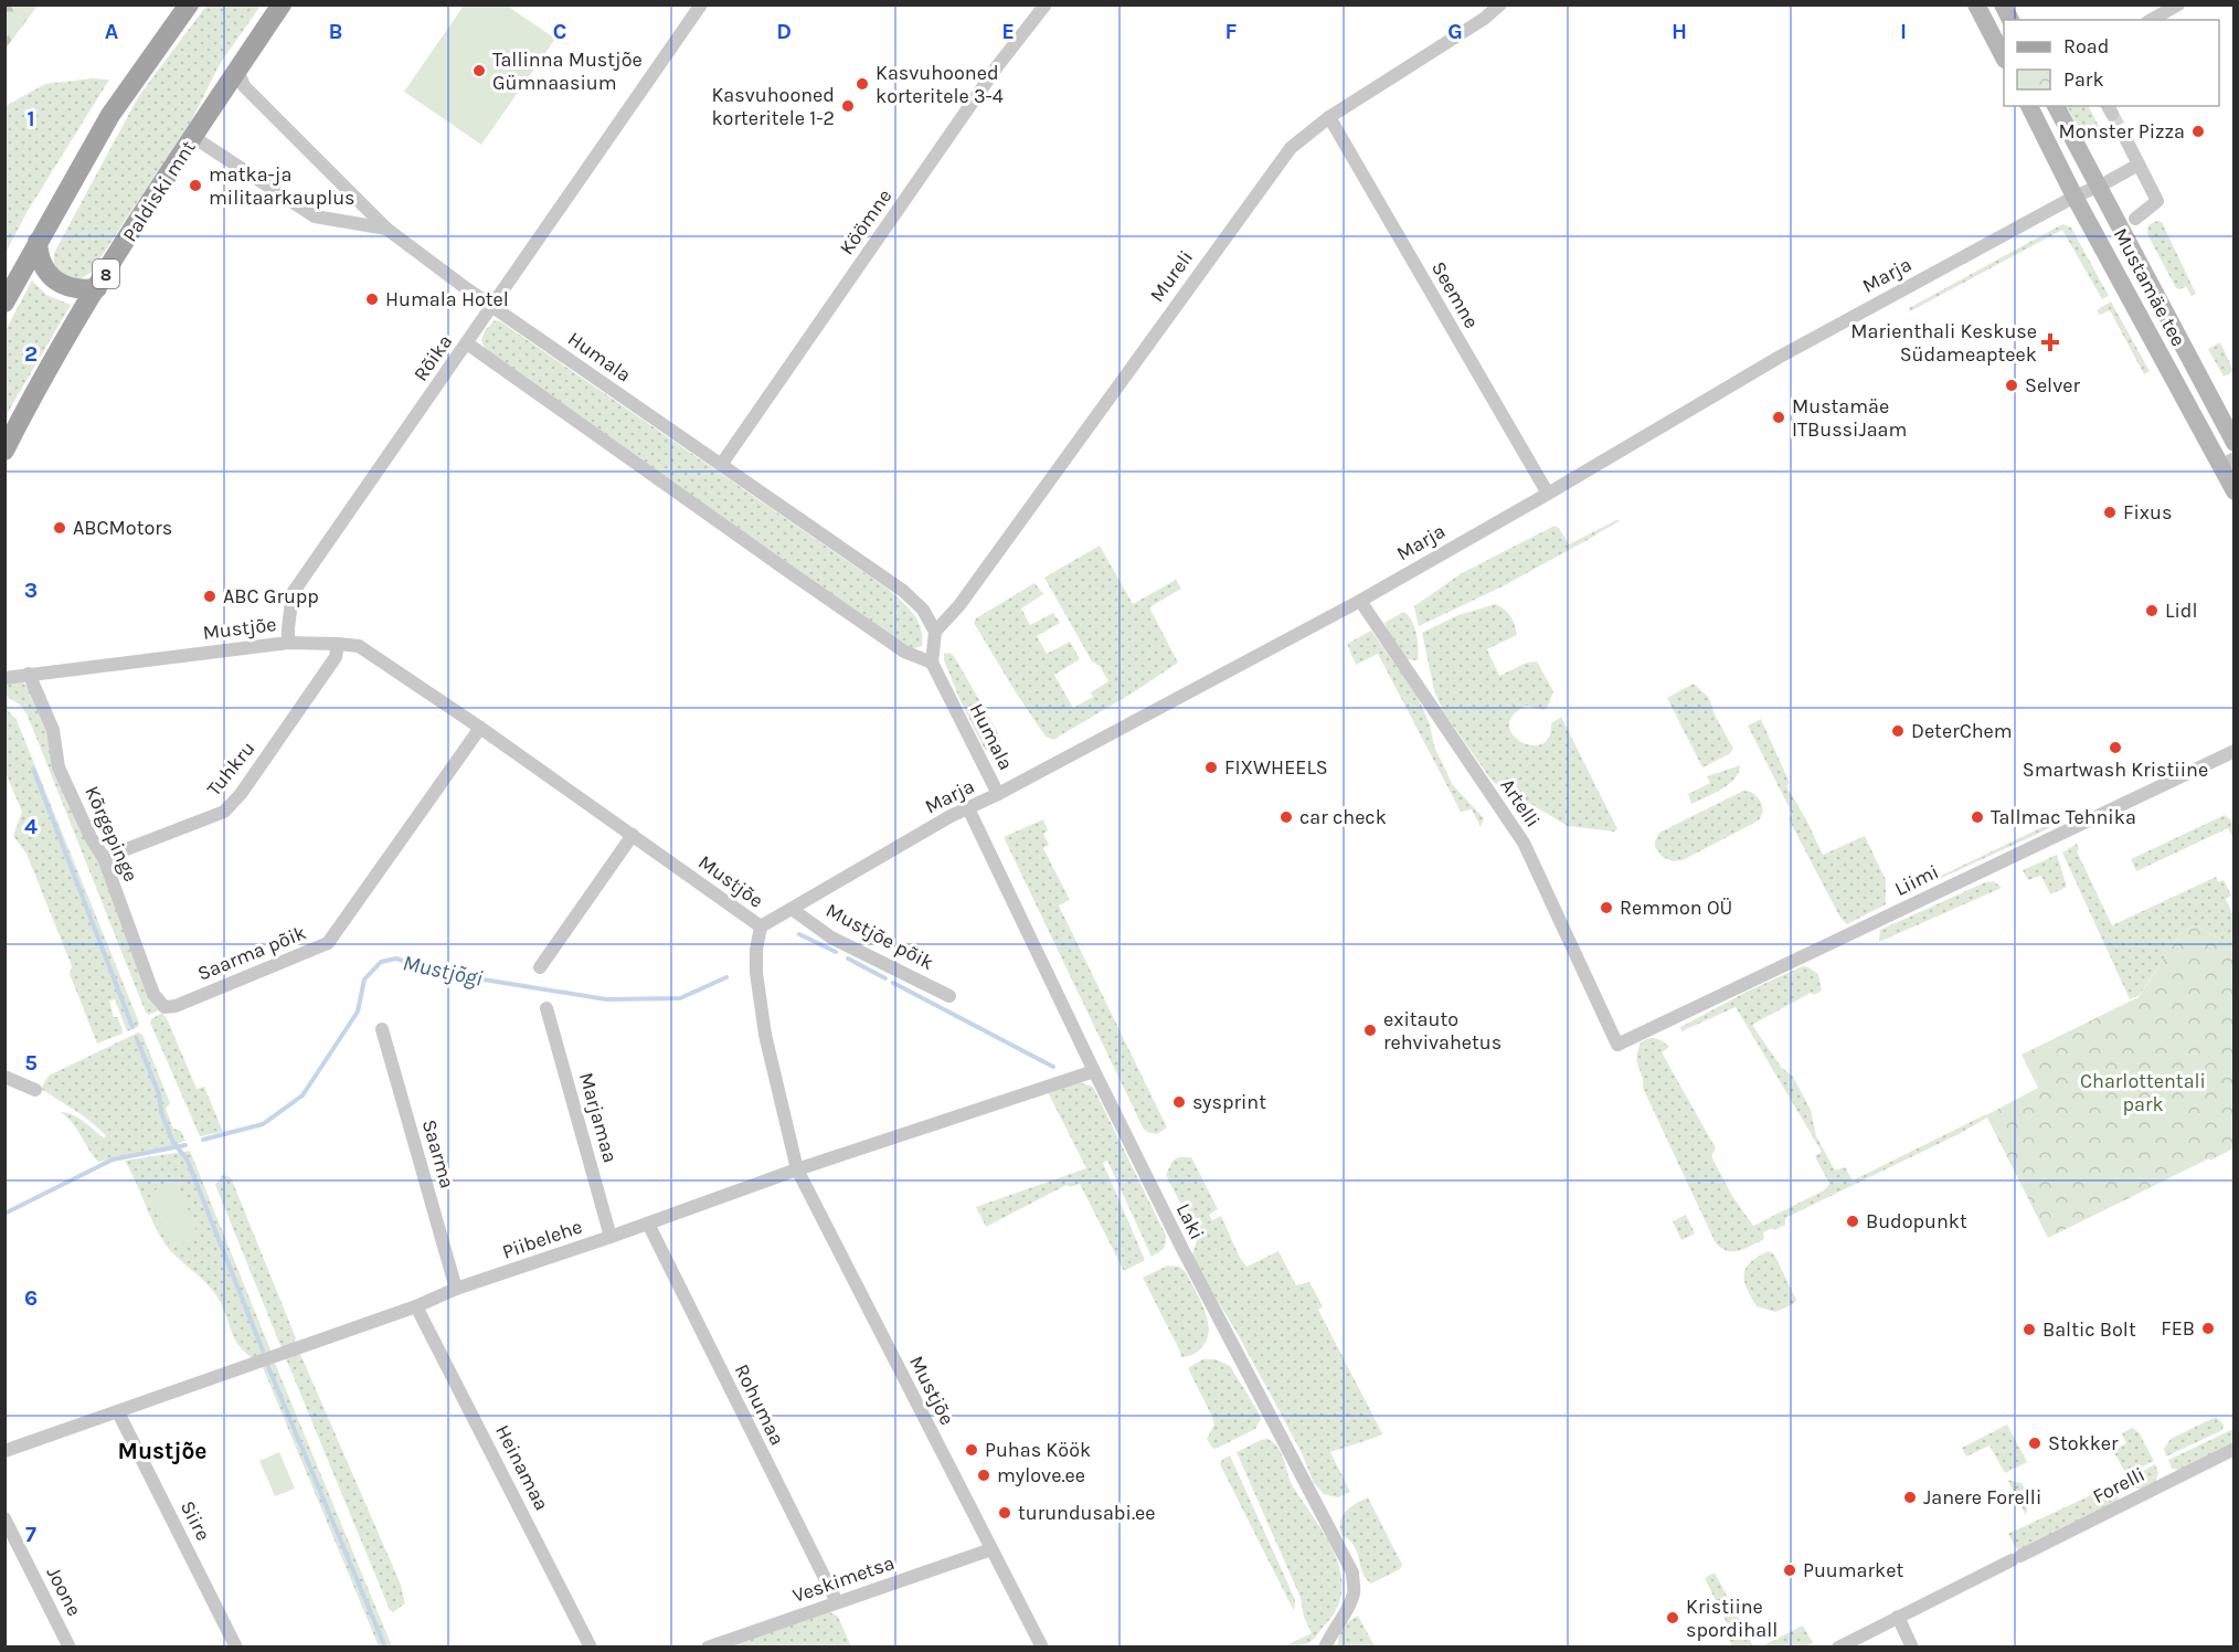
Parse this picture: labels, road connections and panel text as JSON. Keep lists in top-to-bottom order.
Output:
{
  "streets": {
    "main road": ["Paldiski mnt", "8", "Mustamäe tee"],
    "street": [
      "Köömne",
      "Marja",
      "Mureli",
      "Seemne",
      "Humala",
      "Rõika",
      "Mustjõe",
      "Tuhkru",
      "Artelli",
      "Kõrgepinge",
      "Liimi",
      "Mustjõe põik",
      "Saarma põik",
      "Marjamaa",
      "Saarma",
      "Laki",
      "Piibelehe",
      "Rohumaa",
      "Heinamaa",
      "Forelli",
      "Siire",
      "Veskimetsa",
      "Joone"
    ]
  },
  "crossings": [
    ["Paldiski mnt", "Humala"],
    ["Köömne", "Humala"],
    ["Marja", "Mustamäe tee"],
    ["Marja", "Seemne"],
    ["Marja", "Humala"],
    ["Marja", "Mustjõe"],
    ["Marja", "Artelli"],
    ["Marja", "Mustjõe põik"],
    ["Marja", "Laki"],
    ["Mureli", "Seemne"],
    ["Mureli", "Humala"],
    ["Humala", "Rõika"],
    ["Rõika", "Mustjõe"],
    ["Mustjõe", "Tuhkru"],
    ["Mustjõe", "Kõrgepinge"],
    ["Mustjõe", "Saarma põik"],
    ["Mustjõe", "Piibelehe"],
    ["Mustjõe", "Veskimetsa"],
    ["Tuhkru", "Kõrgepinge"],
    ["Artelli", "Liimi"],
    ["Kõrgepinge", "Saarma põik"],
    ["Marjamaa", "Piibelehe"],
    ["Saarma", "Piibelehe"],
    ["Laki", "Piibelehe"],
    ["Piibelehe", "Rohumaa"],
    ["Piibelehe", "Heinamaa"],
    ["Piibelehe", "Siire"],
    ["Rohumaa", "Veskimetsa"]
  ],
  "districts": ["Mustjõe"],
  "water": ["Mustjõgi"],
  "parks": ["Charlottentali park"],
  "places": {
    "other": [
      "Tallinna Mustjõe Gümnaasium",
      "Kasvuhooned korteritele 3-4",
      "Kasvuhooned korteritele 1-2",
      "Monster Pizza",
      "matka-ja militaarkauplus",
      "Humala Hotel",
      "Selver",
      "Mustamäe ITBussiJaam",
      "Fixus",
      "ABCMotors",
      "ABC Grupp",
      "Lidl",
      "DeterChem",
      "Smartwash Kristiine",
      "FIXWHEELS",
      "car check",
      "Tallmac Tehnika",
      "Remmon OÜ",
      "exitauto rehvivahetus",
      "sysprint",
      "Budopunkt",
      "FEB",
      "Baltic Bolt",
      "Stokker",
      "Puhas Köök",
      "mylove.ee",
      "Janere Forelli",
      "turundusabi.ee",
      "Puumarket",
      "Kristiine spordihall"
    ],
    "health": ["Marienthali Keskuse Südameapteek"]
  },
  "legend": ["Road", "Park"],
  "grid": {
    "columns": [
      "A",
      "B",
      "C",
      "D",
      "E",
      "F",
      "G",
      "H",
      "I"
    ],
    "rows": [
      "1",
      "2",
      "3",
      "4",
      "5",
      "6",
      "7"
    ]
  }
}
